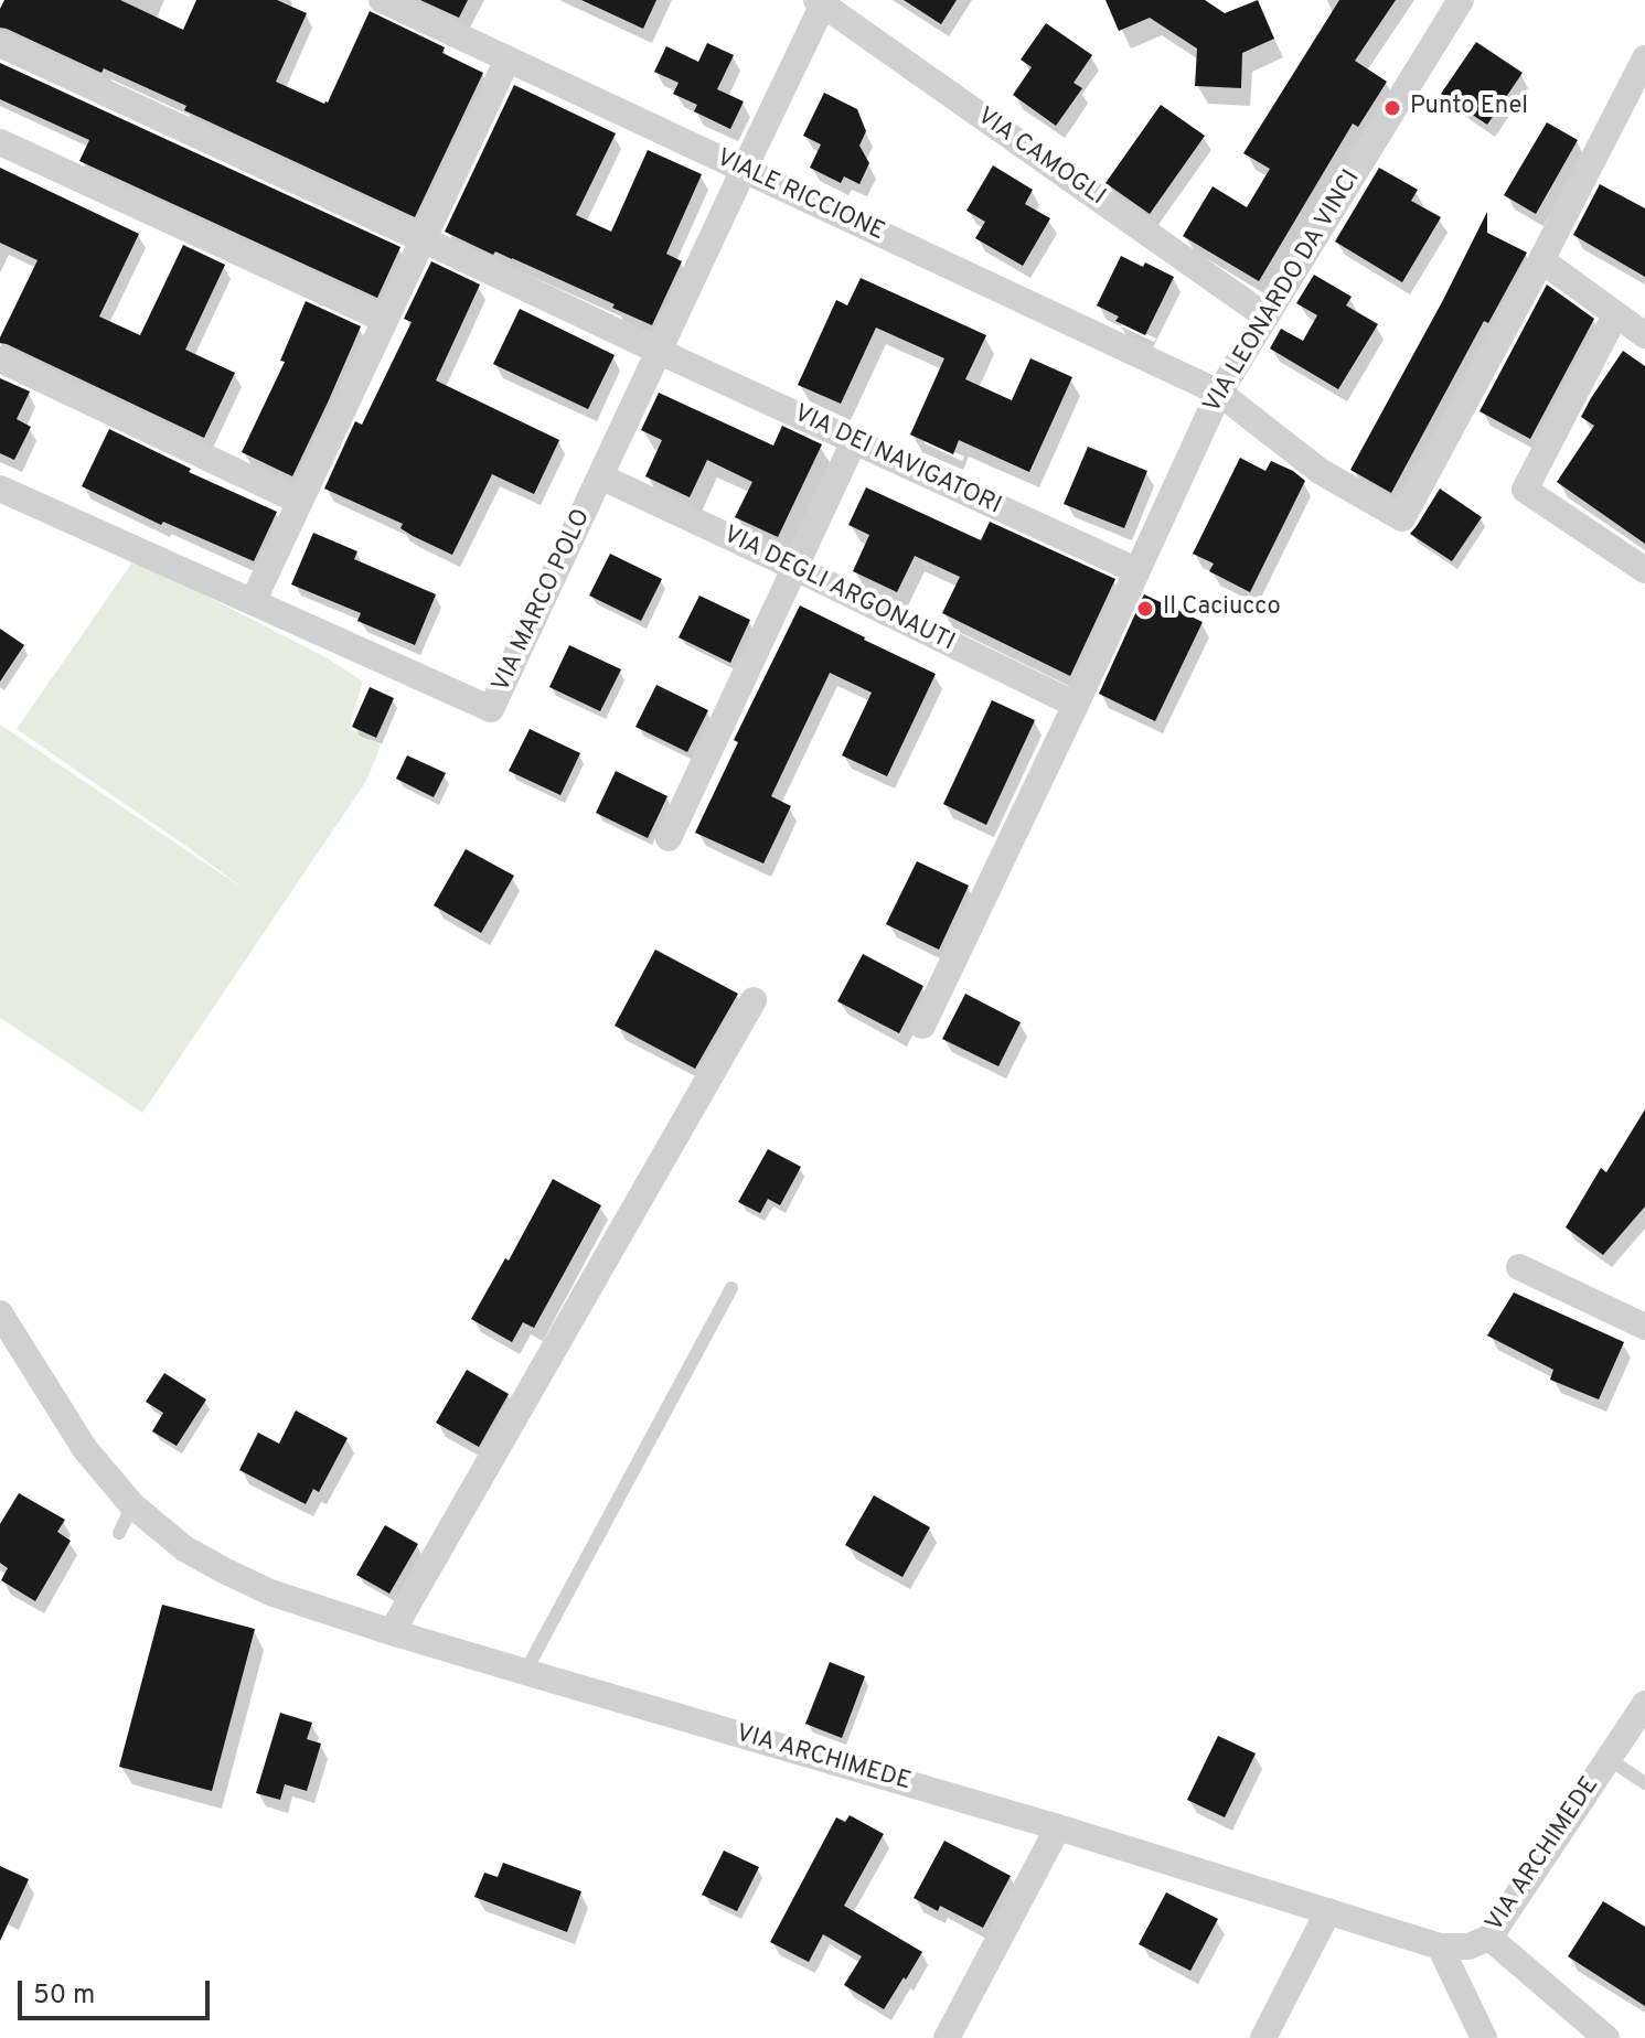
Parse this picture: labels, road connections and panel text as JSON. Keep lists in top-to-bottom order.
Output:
{
  "streets": {
    "street": [
      "VIA CAMOGLI",
      "VIALE RICCIONE",
      "VIA LEONARDO DA VINCI",
      "VIA DEI NAVIGATORI",
      "VIA DEGLI ARGONAUTI",
      "VIA MARCO POLO",
      "VIA ARCHIMEDE"
    ]
  },
  "crossings": [
    ["VIA CAMOGLI", "VIA LEONARDO DA VINCI"],
    ["VIA CAMOGLI", "VIA MARCO POLO"],
    ["VIALE RICCIONE", "VIA LEONARDO DA VINCI"],
    ["VIALE RICCIONE", "VIA MARCO POLO"],
    ["VIA LEONARDO DA VINCI", "VIA DEI NAVIGATORI"],
    ["VIA LEONARDO DA VINCI", "VIA DEGLI ARGONAUTI"],
    ["VIA DEI NAVIGATORI", "VIA MARCO POLO"],
    ["VIA DEGLI ARGONAUTI", "VIA MARCO POLO"]
  ],
  "places": ["Punto Enel", "Il Caciucco"],
  "scale_bar": "50 m"
}
